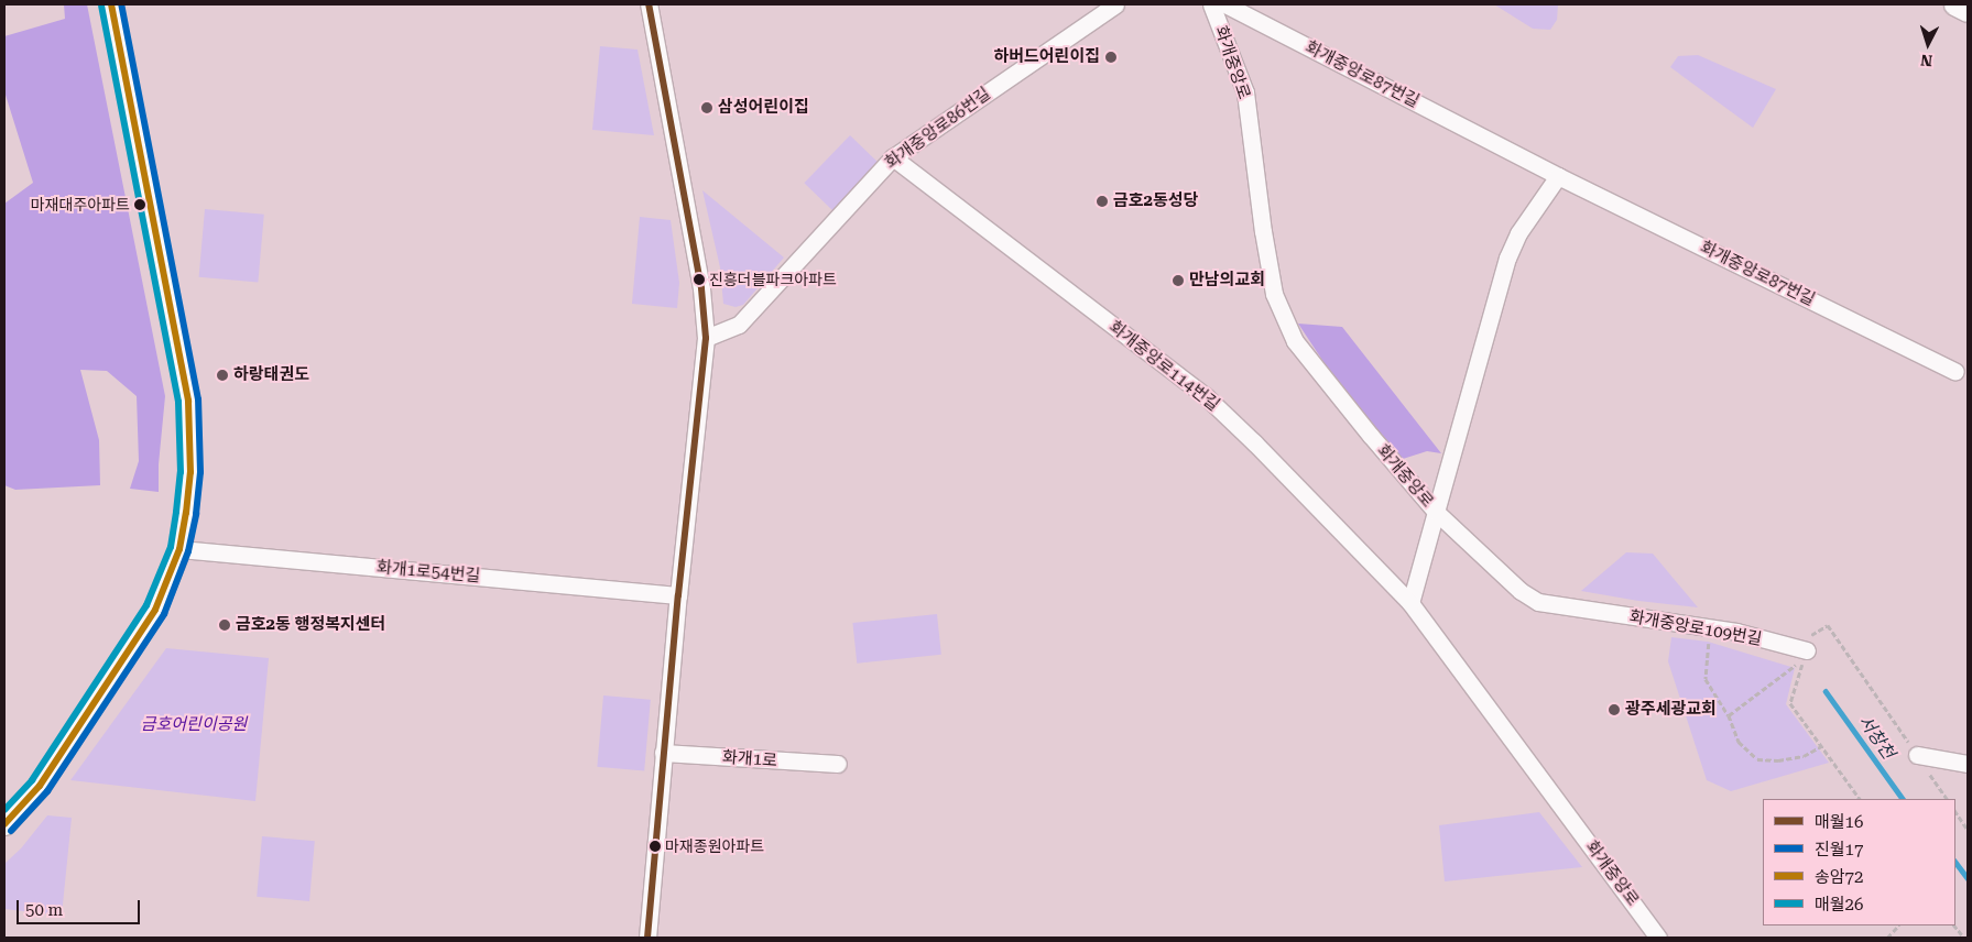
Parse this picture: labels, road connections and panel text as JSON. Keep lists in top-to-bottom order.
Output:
{
  "streets": {
    "street": [
      "화개중앙로",
      "화개중앙로87번길",
      "화개중앙로86번길",
      "화개중앙로114번길",
      "화개1로54번길",
      "화개중앙로109번길",
      "화개1로"
    ]
  },
  "crossings": [
    ["화개중앙로", "화개중앙로114번길"],
    ["화개중앙로", "화개중앙로109번길"],
    ["화개중앙로86번길", "화개중앙로114번길"]
  ],
  "water": ["서창천"],
  "parks": ["금호어린이공원"],
  "places": [
    "하버드어린이집",
    "삼성어린이집",
    "금호2동성당",
    "마재대주아파트",
    "진흥더블파크아파트",
    "만남의교회",
    "하랑태권도",
    "금호2동 행정복지센터",
    "광주세광교회",
    "마재종원아파트"
  ],
  "lines": [
    "transit line 매월16",
    "transit line 진월17",
    "transit line 송암72",
    "transit line 매월26"
  ],
  "legend": [
    "매월16",
    "진월17",
    "송암72",
    "매월26"
  ],
  "scale_bar": "50 m",
  "north": "bottom"
}
